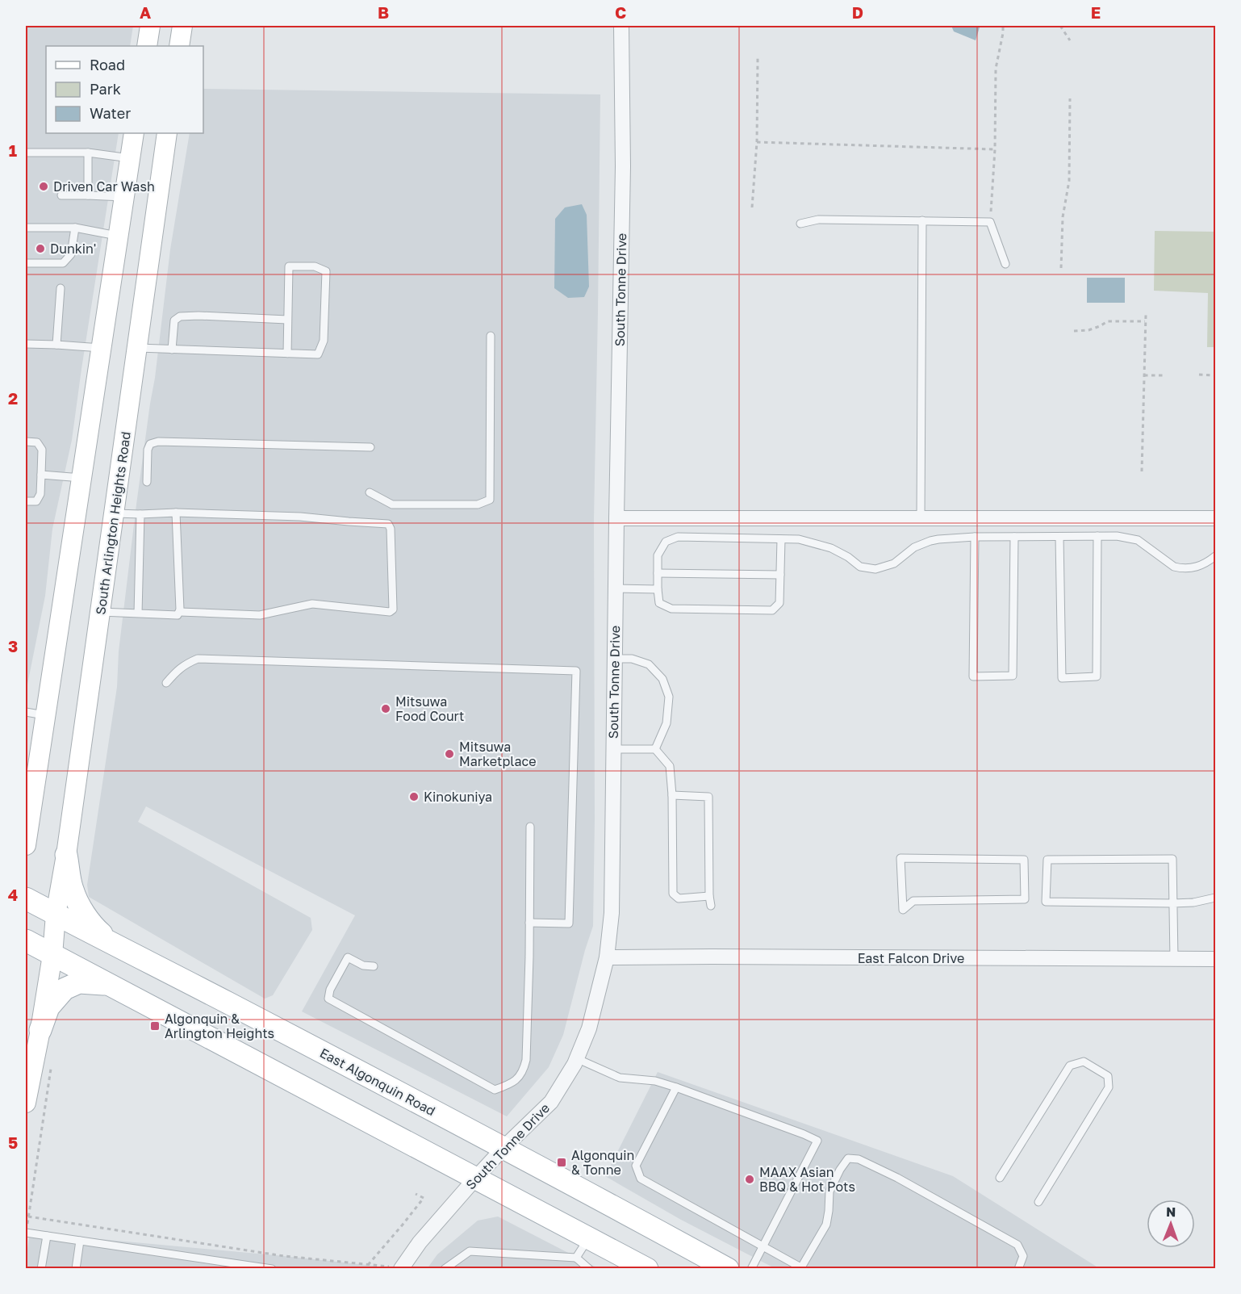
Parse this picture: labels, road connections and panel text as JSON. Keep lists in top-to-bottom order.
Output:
{
  "streets": {
    "main road": ["South Arlington Heights Road", "East Algonquin Road"],
    "street": ["South Tonne Drive", "East Falcon Drive"]
  },
  "crossings": [
    ["South Tonne Drive", "East Falcon Drive"],
    ["South Tonne Drive", "East Algonquin Road"],
    ["South Arlington Heights Road", "East Algonquin Road"]
  ],
  "places": {
    "other": [
      "Driven Car Wash",
      "Dunkin'",
      "Mitsuwa Food Court",
      "Mitsuwa Marketplace",
      "Kinokuniya",
      "MAAX Asian BBQ & Hot Pots"
    ],
    "transit": ["Algonquin & Arlington Heights", "Algonquin & Tonne"]
  },
  "legend": ["Road", "Park", "Water"],
  "north": "top",
  "grid": {
    "columns": [
      "A",
      "B",
      "C",
      "D",
      "E"
    ],
    "rows": [
      "1",
      "2",
      "3",
      "4",
      "5"
    ]
  }
}
